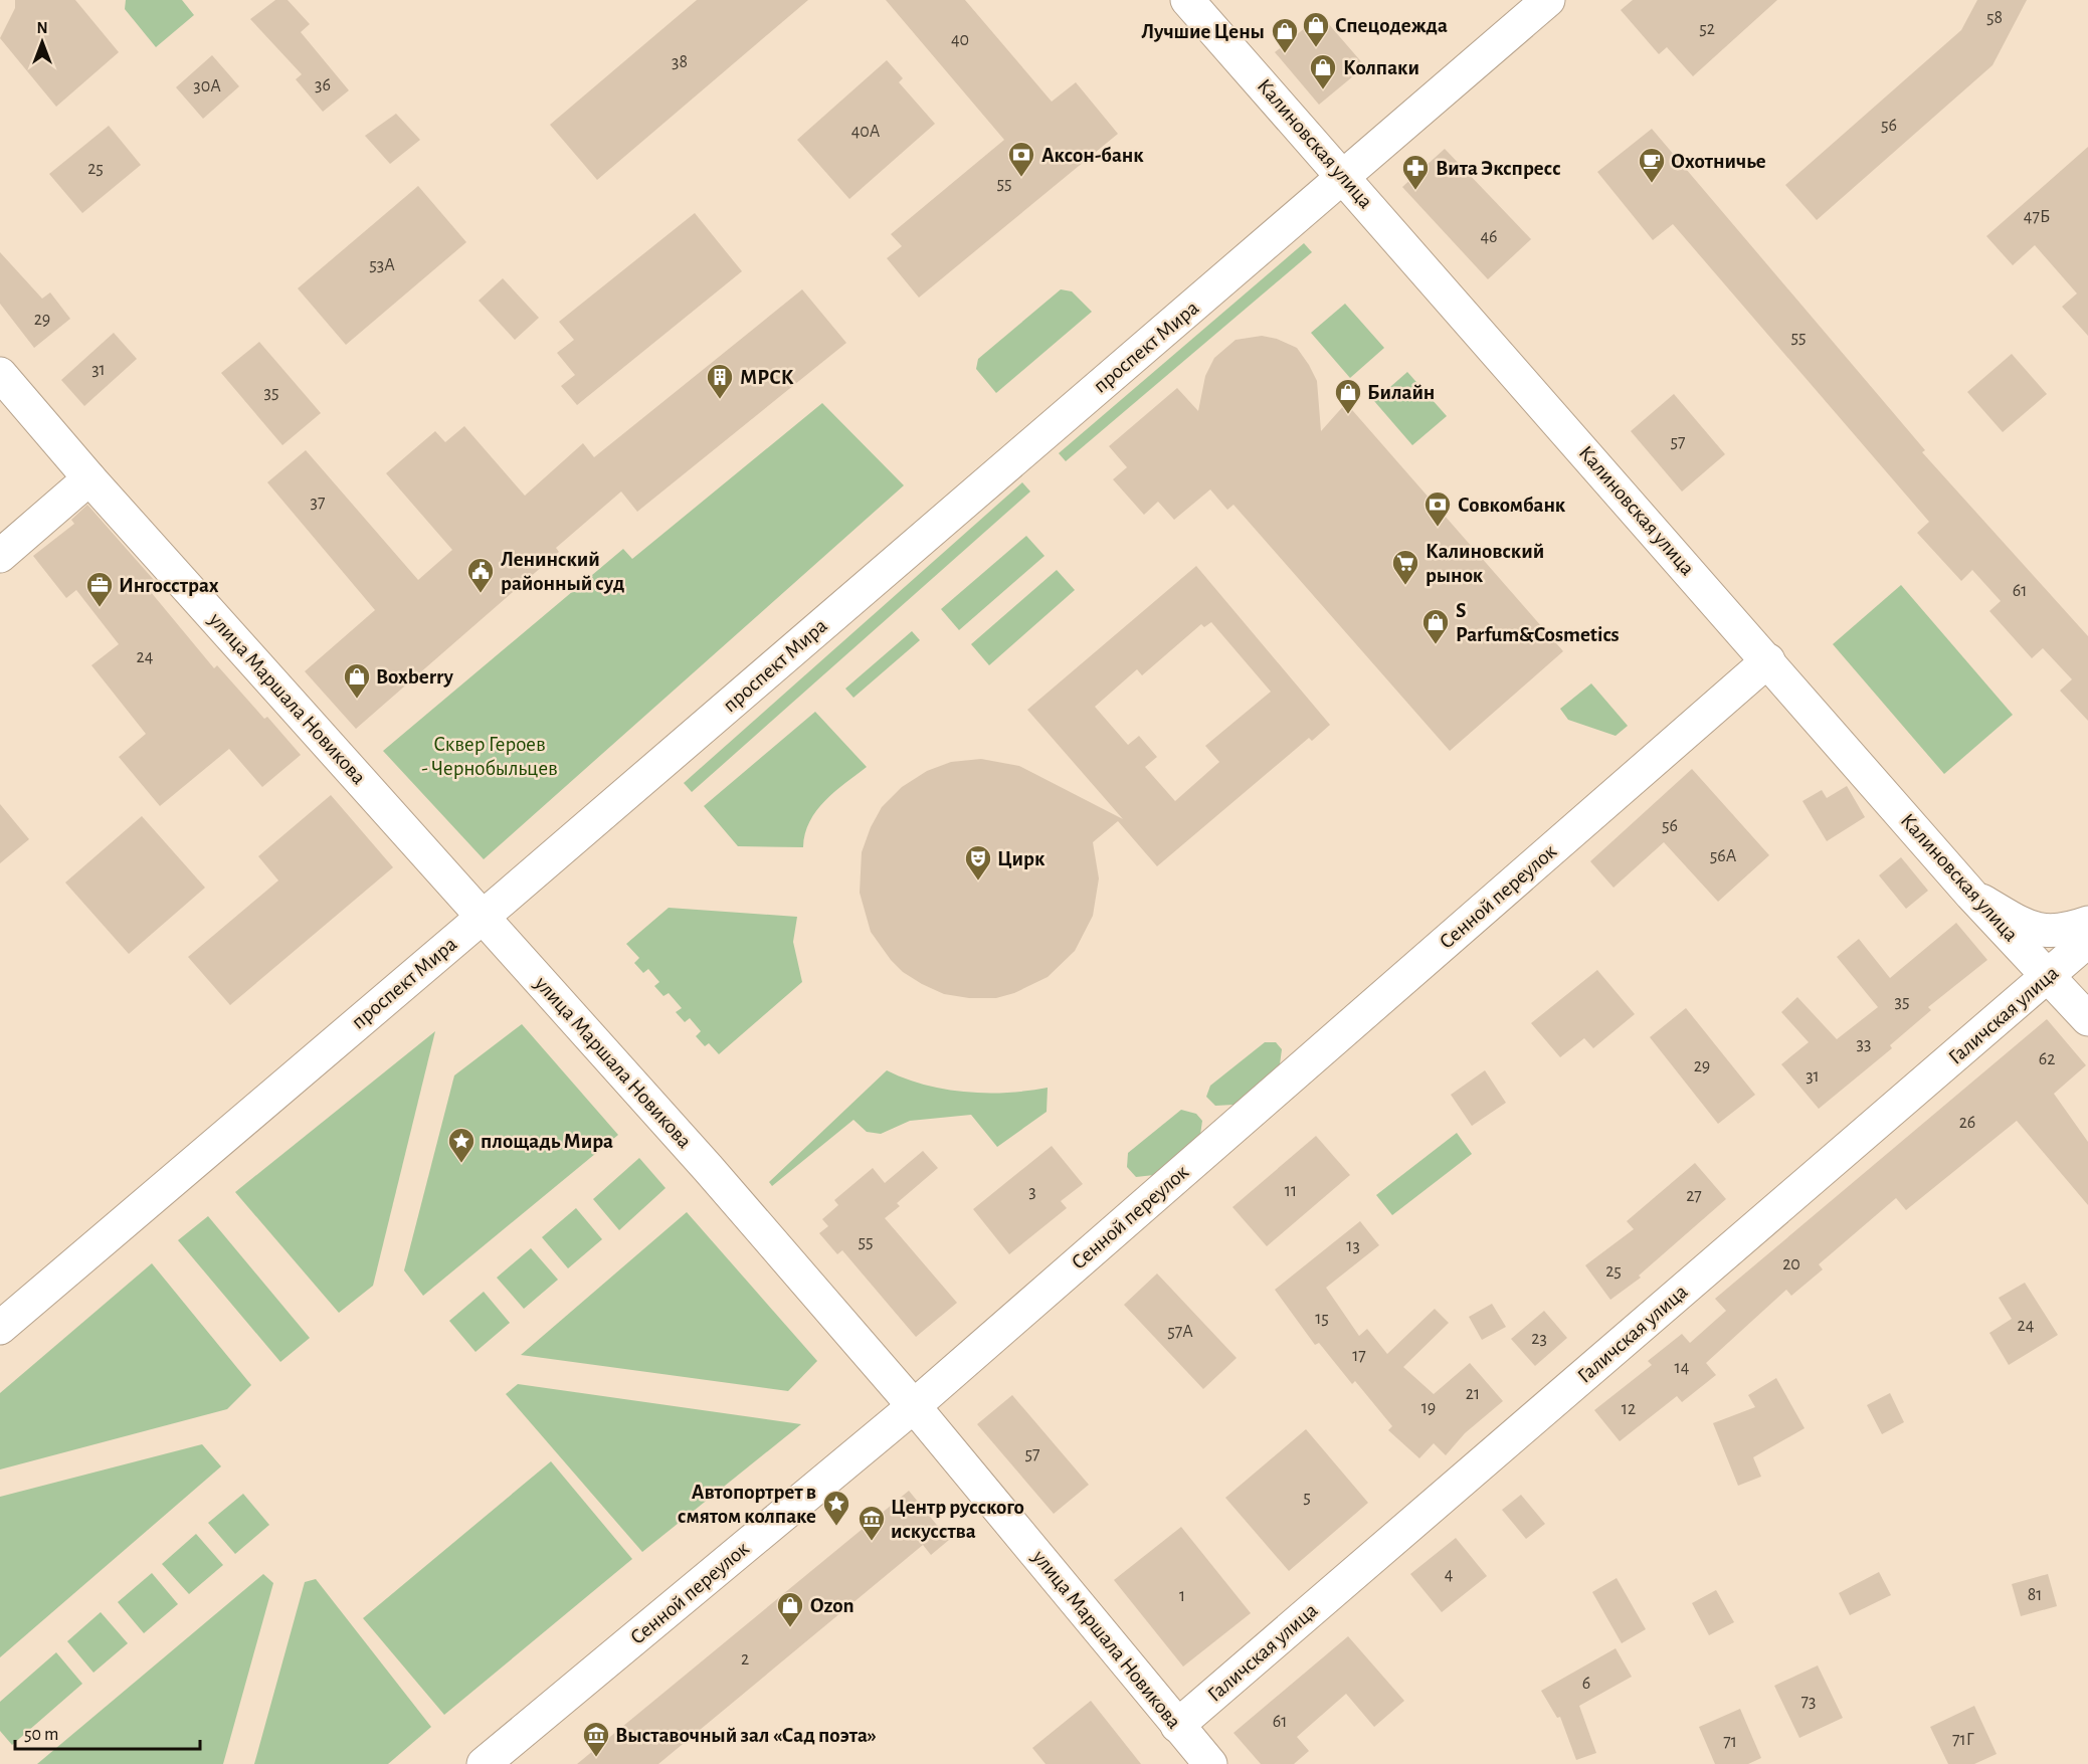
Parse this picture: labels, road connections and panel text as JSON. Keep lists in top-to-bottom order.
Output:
{
  "streets": {
    "main road": [
      "Калиновская улица",
      "проспект Мира",
      "улица Маршала Новикова",
      "Сенной переулок",
      "Галичская улица"
    ]
  },
  "crossings": [
    ["Калиновская улица", "проспект Мира"],
    ["Калиновская улица", "Сенной переулок"],
    ["Калиновская улица", "Галичская улица"],
    ["проспект Мира", "улица Маршала Новикова"],
    ["улица Маршала Новикова", "Сенной переулок"],
    ["улица Маршала Новикова", "Галичская улица"]
  ],
  "parks": ["Сквер Героев - Чернобыльцев"],
  "places": {
    "shop": [
      "Спецодежда",
      "Лучшие Цены",
      "Колпаки",
      "Билайн",
      "S Parfum&Cosmetics",
      "Boxberry",
      "Ozon"
    ],
    "bank": ["Аксон-банк", "Совкомбанк"],
    "cafe": ["Охотничье"],
    "pharmacy": ["Вита Экспресс"],
    "building": ["МРСК"],
    "supermarket": ["Калиновский рынок"],
    "public building": ["Ленинский районный суд"],
    "office": ["Ингосстрах"],
    "theatre": ["Цирк"],
    "place": ["площадь Мира", "Автопортрет в смятом колпаке"],
    "museum": ["Центр русского искусства", "Выставочный зал «Сад поэта»"]
  },
  "house_numbers": [
    "58",
    "52",
    "40",
    "38",
    "36",
    "30А",
    "56",
    "40А",
    "25",
    "55",
    "47Б",
    "46",
    "53А",
    "29",
    "55",
    "31",
    "35",
    "57",
    "37",
    "61",
    "24",
    "56",
    "56А",
    "35",
    "33",
    "62",
    "29",
    "31",
    "26",
    "11",
    "3",
    "27",
    "55",
    "13",
    "20",
    "25",
    "15",
    "24",
    "57А",
    "23",
    "17",
    "14",
    "21",
    "19",
    "12",
    "57",
    "5",
    "4",
    "81",
    "1",
    "2",
    "6",
    "73",
    "61",
    "71Г",
    "71"
  ],
  "scale_bar": "50 m",
  "north": "top"
}
